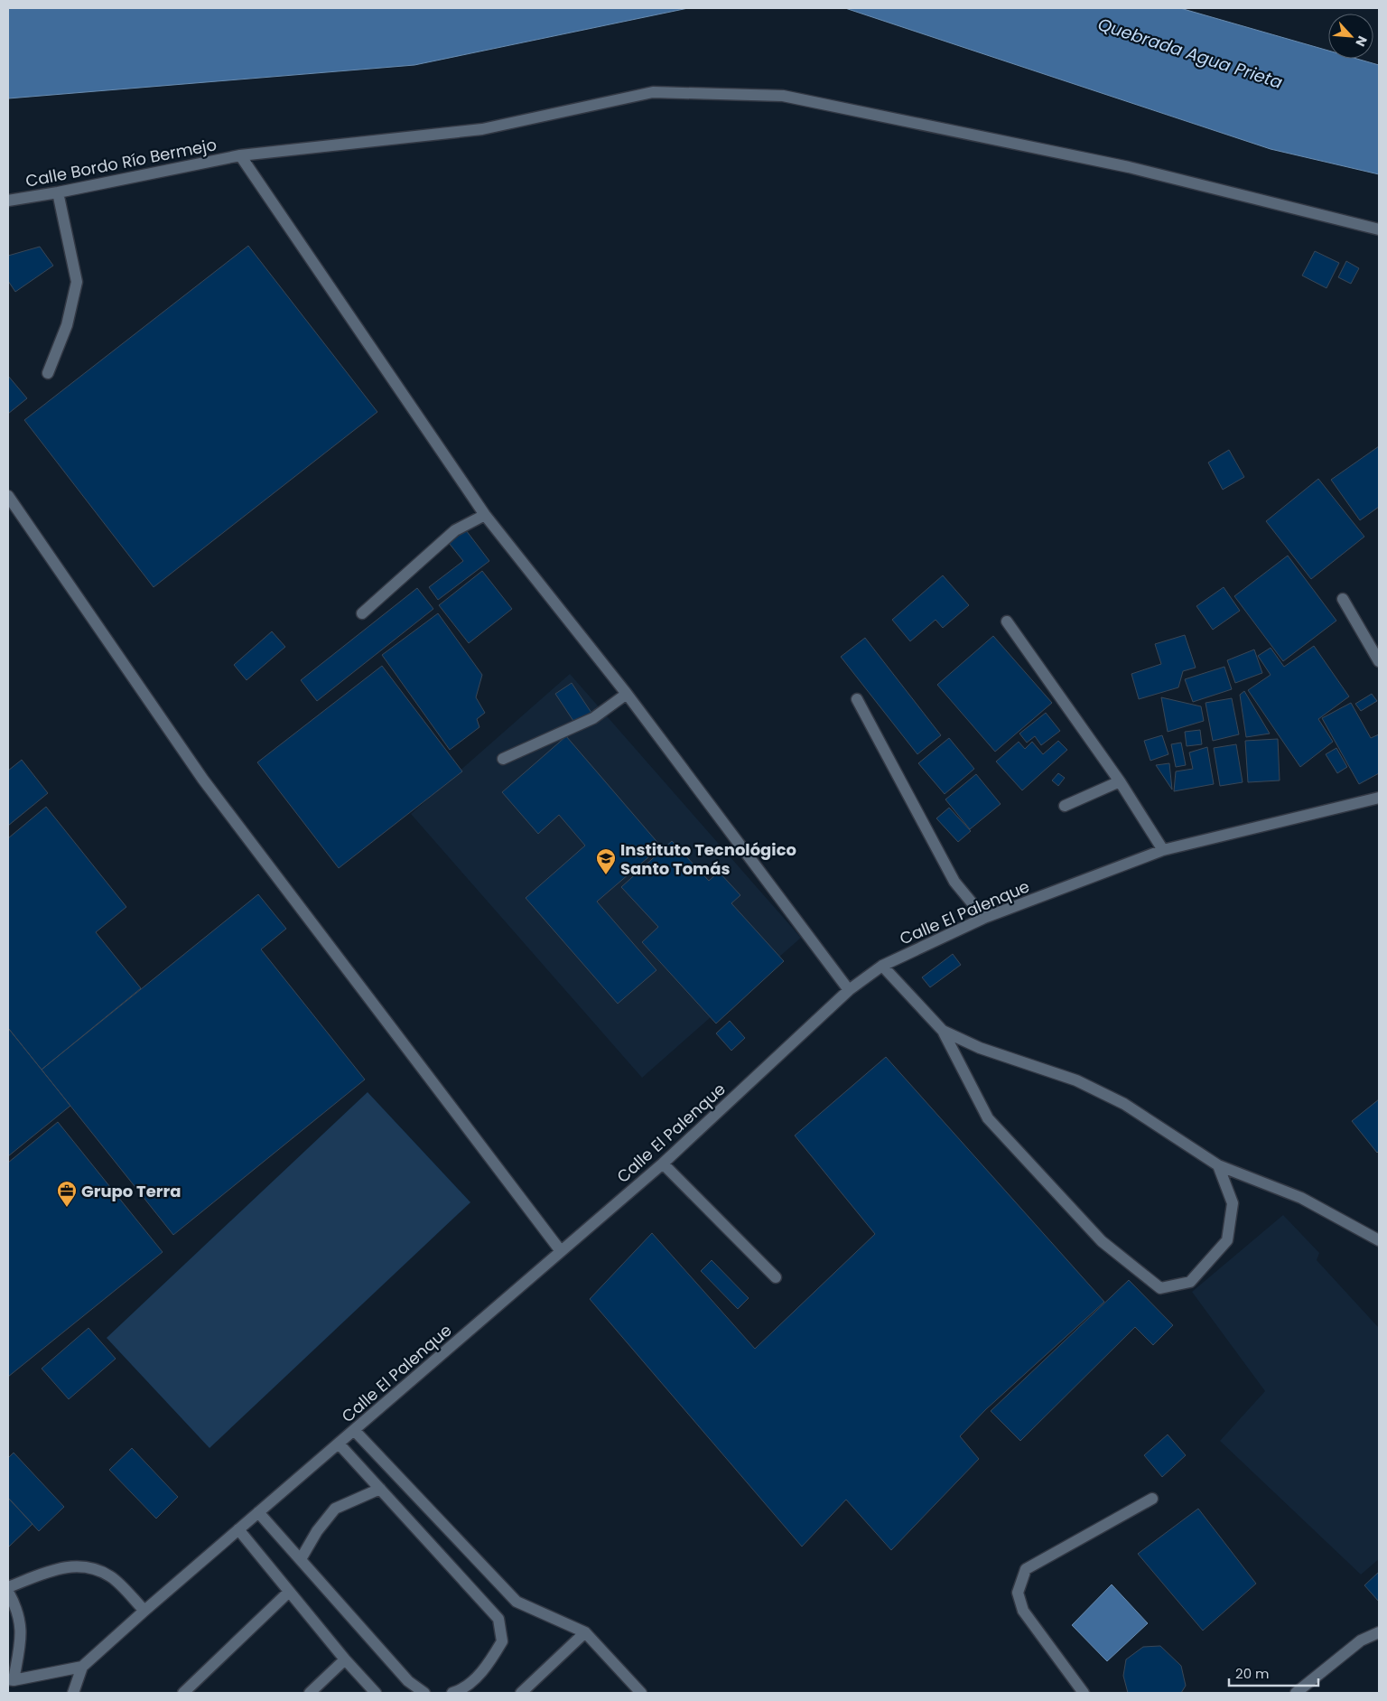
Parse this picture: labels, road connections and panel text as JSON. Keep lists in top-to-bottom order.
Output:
{
  "streets": {
    "street": ["Calle Bordo Río Bermejo", "Calle El Palenque"]
  },
  "water": ["Quebrada Agua Prieta"],
  "places": {
    "school or university": ["Instituto Tecnológico Santo Tomás"],
    "office": ["Grupo Terra"]
  },
  "scale_bar": "20 m",
  "north": "bottom right"
}
